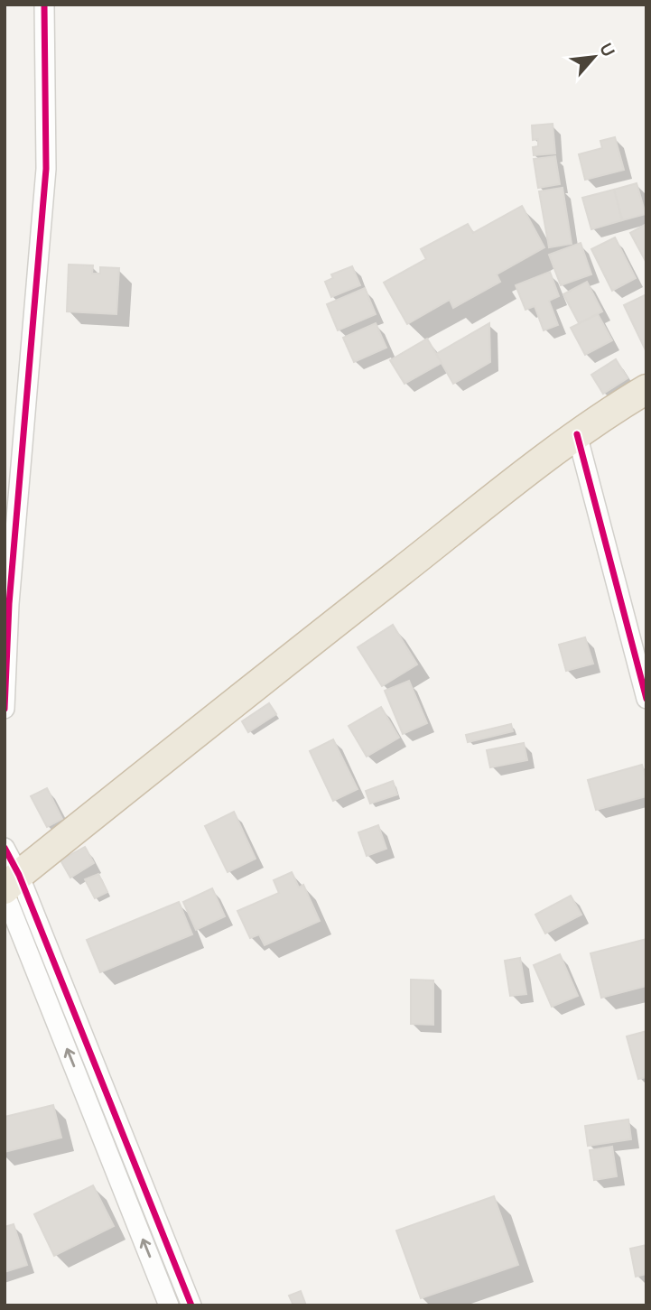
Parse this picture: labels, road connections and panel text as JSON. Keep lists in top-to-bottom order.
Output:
{
  "north": "top right"
}
